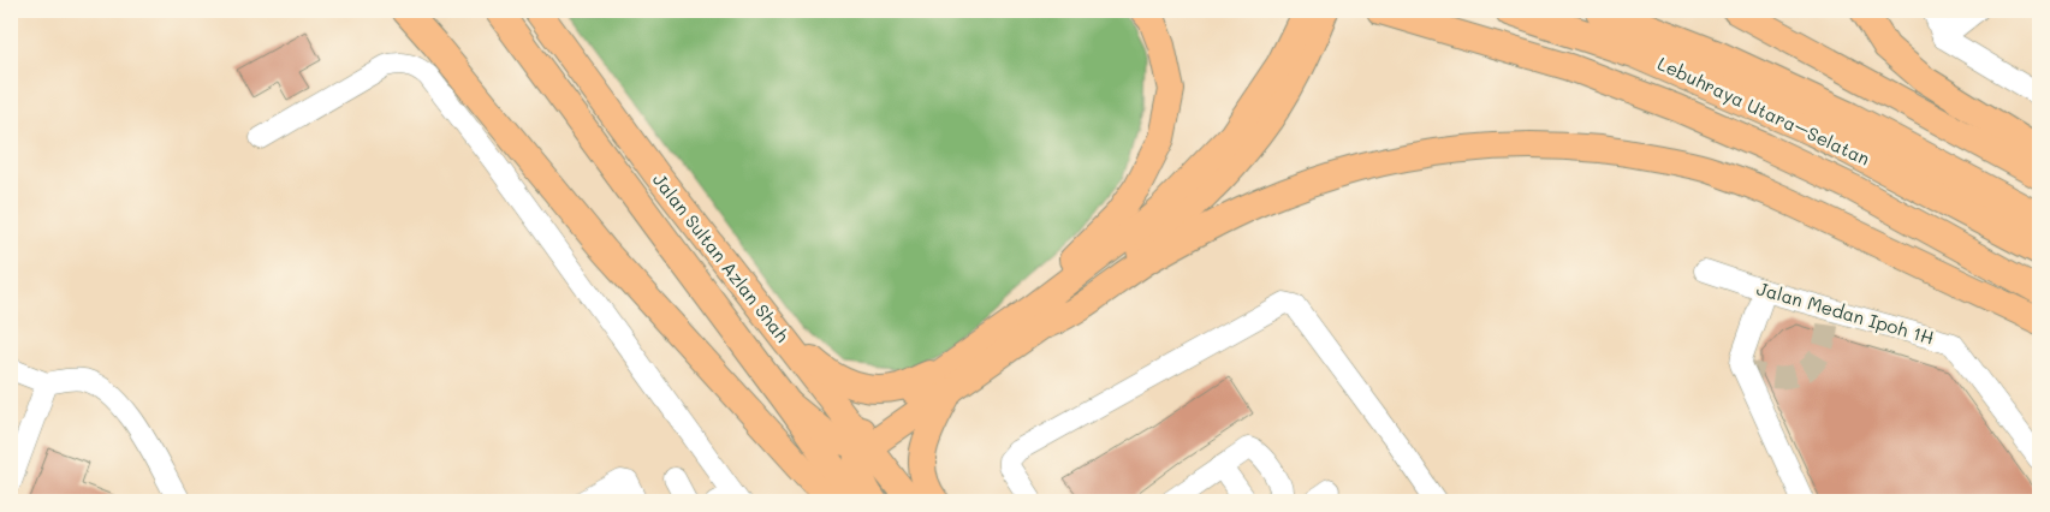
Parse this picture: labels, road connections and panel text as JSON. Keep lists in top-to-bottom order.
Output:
{
  "streets": {
    "highway": ["Lebuhraya Utara–Selatan"],
    "main road": ["Jalan Sultan Azlan Shah"],
    "street": ["Jalan Medan Ipoh 1H"]
  }
}
